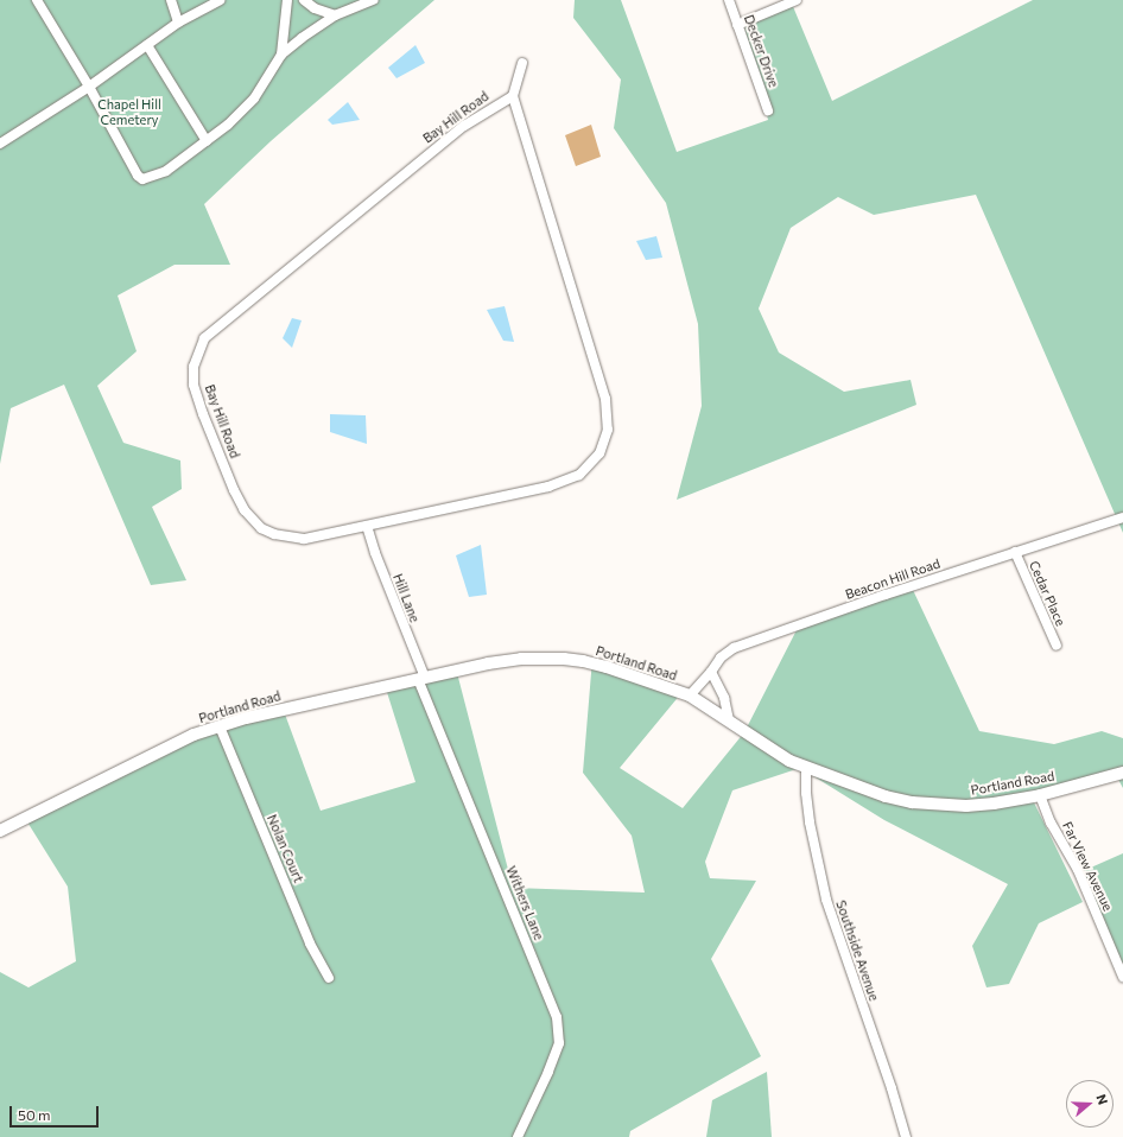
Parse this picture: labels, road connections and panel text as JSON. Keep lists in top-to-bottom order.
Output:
{
  "streets": {
    "street": [
      "Decker Drive",
      "Bay Hill Road",
      "Beacon Hill Road",
      "Cedar Place",
      "Hill Lane",
      "Portland Road",
      "Nolan Court",
      "Far View Avenue",
      "Withers Lane",
      "Southside Avenue"
    ]
  },
  "crossings": [
    ["Bay Hill Road", "Hill Lane"],
    ["Beacon Hill Road", "Cedar Place"],
    ["Beacon Hill Road", "Portland Road"],
    ["Hill Lane", "Portland Road"],
    ["Hill Lane", "Withers Lane"],
    ["Portland Road", "Nolan Court"],
    ["Portland Road", "Far View Avenue"],
    ["Portland Road", "Withers Lane"],
    ["Portland Road", "Southside Avenue"]
  ],
  "parks": ["Chapel Hill Cemetery"],
  "scale_bar": "50 m",
  "north": "right"
}
